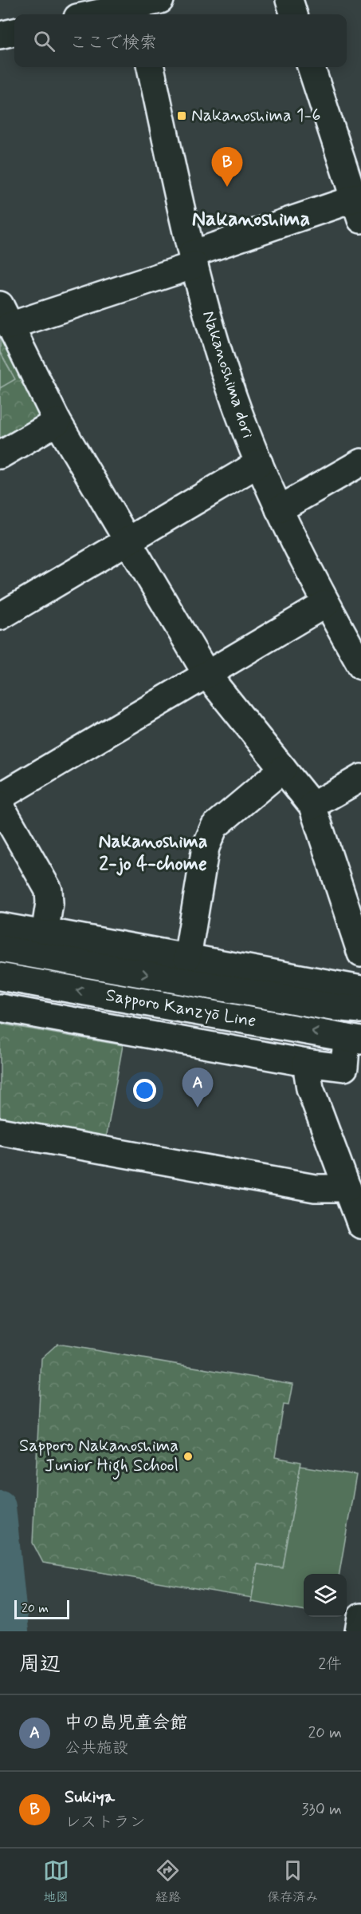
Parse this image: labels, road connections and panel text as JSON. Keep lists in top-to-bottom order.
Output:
{
  "streets": {
    "street": ["Nakanoshima dori", "Sapporo Kanzyō Line"]
  },
  "districts": ["Nakanoshima", "Nakanoshima 2-jo 4-chome"],
  "places": {
    "transit": ["Nakanoshima 1-6"],
    "other": ["Sapporo Nakanoshima Junior High School"]
  },
  "scale_bar": "20 m",
  "page": {
    "search": "ここで検索",
    "pins": ["B", "A"],
    "scale": "20 m",
    "heading": ["周辺", "2件"],
    "list": [
      {
        "mark": "A",
        "name": "中の島児童会館",
        "note": "公共施設",
        "value": "20 m"
      },
      {
        "mark": "B",
        "name": "Sukiya",
        "note": "レストラン",
        "value": "330 m"
      }
    ],
    "nav": ["地図", "経路", "保存済み"]
  }
}
